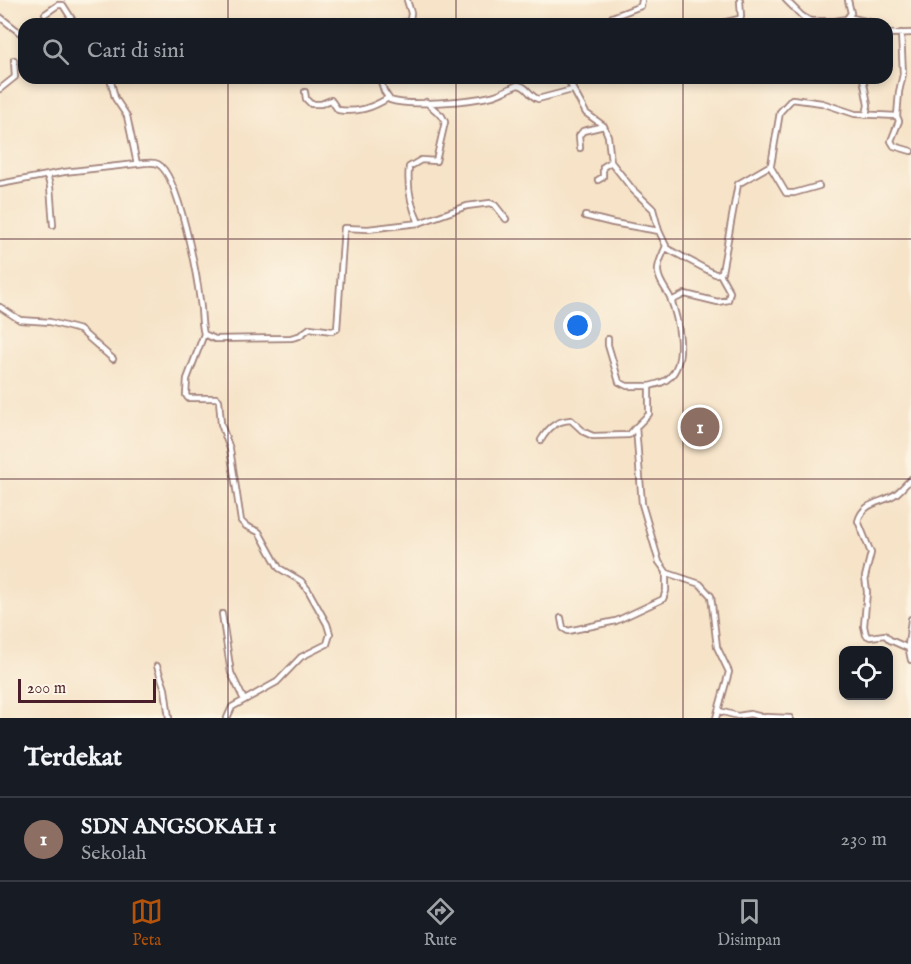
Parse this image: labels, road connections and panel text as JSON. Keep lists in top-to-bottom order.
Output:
{
  "scale_bar": "200 m",
  "page": {
    "search": "Cari di sini",
    "pins": "1",
    "scale": "200 m",
    "heading": "Terdekat",
    "list": [
      {
        "mark": "1",
        "name": "SDN ANGSOKAH 1",
        "note": "Sekolah",
        "value": "230 m"
      }
    ],
    "nav": ["Peta", "Rute", "Disimpan"]
  }
}
